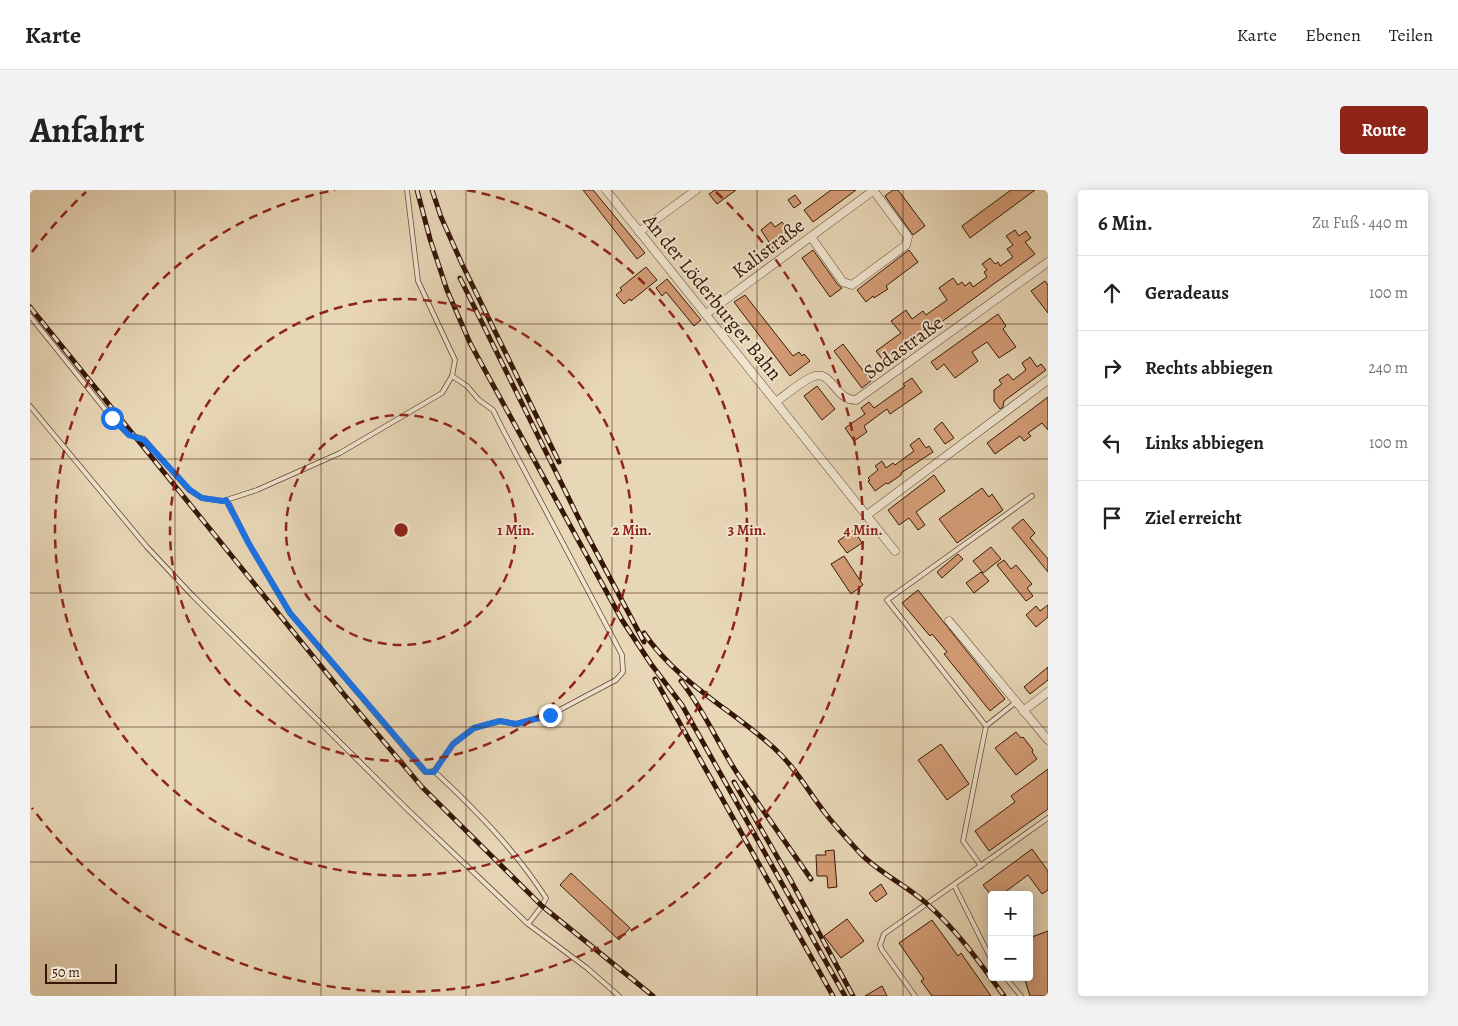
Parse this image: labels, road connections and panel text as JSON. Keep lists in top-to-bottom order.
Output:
{
  "streets": {
    "street": ["Kalistraße", "An der Löderburger Bahn", "Sodastraße"]
  },
  "crossings": [
    ["Kalistraße", "An der Löderburger Bahn"],
    ["An der Löderburger Bahn", "Sodastraße"]
  ],
  "scale_bar": "50 m",
  "page": {
    "header": "Karte",
    "nav": ["Karte", "Ebenen", "Teilen"],
    "title": "Anfahrt",
    "buttons": "Route",
    "heading": ["6 Min.", "Zu Fuß · 440 m"],
    "list": [
      ["Geradeaus", "100 m"],
      ["Rechts abbiegen", "240 m"],
      ["Links abbiegen", "100 m"],
      "Ziel erreicht"
    ],
    "map_buttons": ["+", "−"],
    "scale": "50 m"
  },
  "rings": [
    "1 Min.",
    "2 Min.",
    "3 Min.",
    "4 Min."
  ]
}
